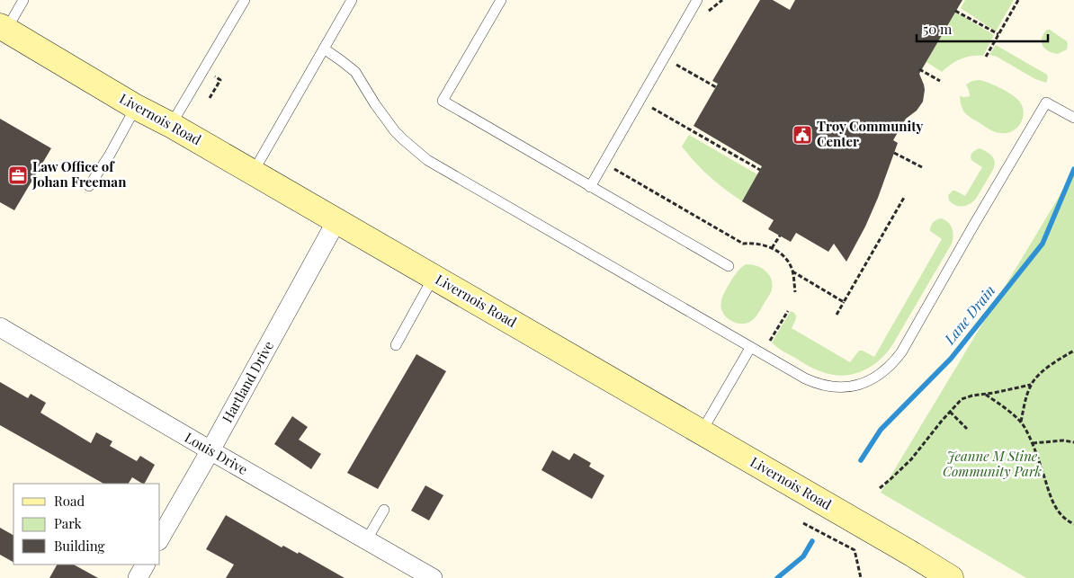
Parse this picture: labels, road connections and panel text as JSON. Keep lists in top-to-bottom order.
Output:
{
  "streets": {
    "main road": ["Livernois Road"],
    "street": ["Hartland Drive", "Louis Drive"]
  },
  "crossings": [
    ["Livernois Road", "Hartland Drive"],
    ["Hartland Drive", "Louis Drive"]
  ],
  "water": ["Lane Drain"],
  "parks": ["Jeanne M Stine Community Park"],
  "places": {
    "public building": ["Troy Community Center"],
    "office": ["Law Office of Johan Freeman"]
  },
  "legend": ["Road", "Park", "Building"],
  "scale_bar": "50 m"
}
